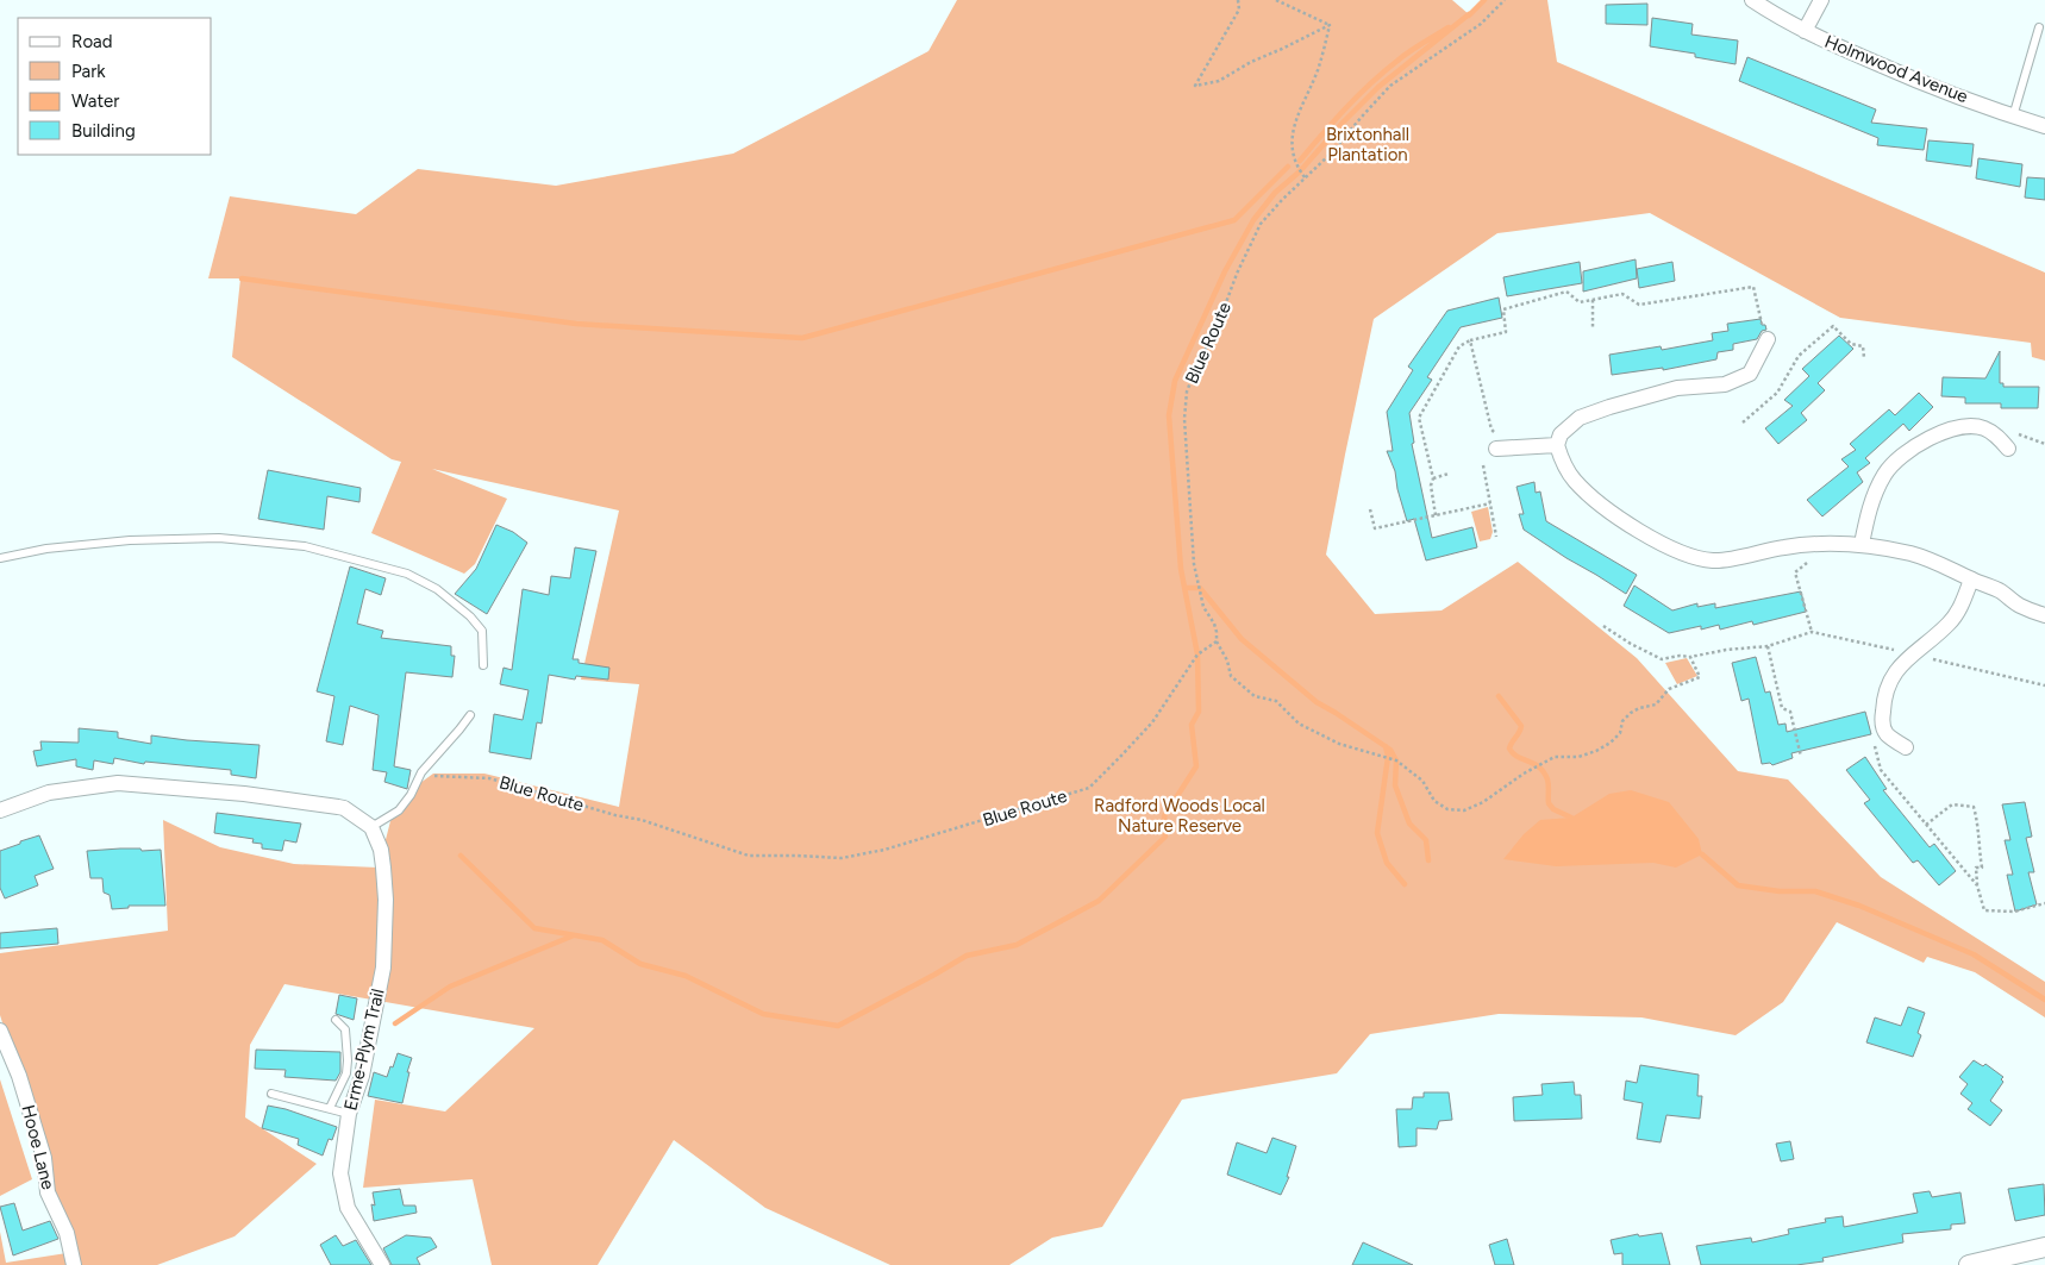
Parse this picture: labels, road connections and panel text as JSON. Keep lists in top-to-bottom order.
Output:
{
  "streets": {
    "street": ["Holmwood Avenue", "Erme-Plym Trail", "Hooe Lane"],
    "path": ["Blue Route"]
  },
  "parks": ["Brixtonhall Plantation", "Radford Woods Local Nature Reserve"],
  "legend": [
    "Road",
    "Park",
    "Water",
    "Building"
  ]
}
